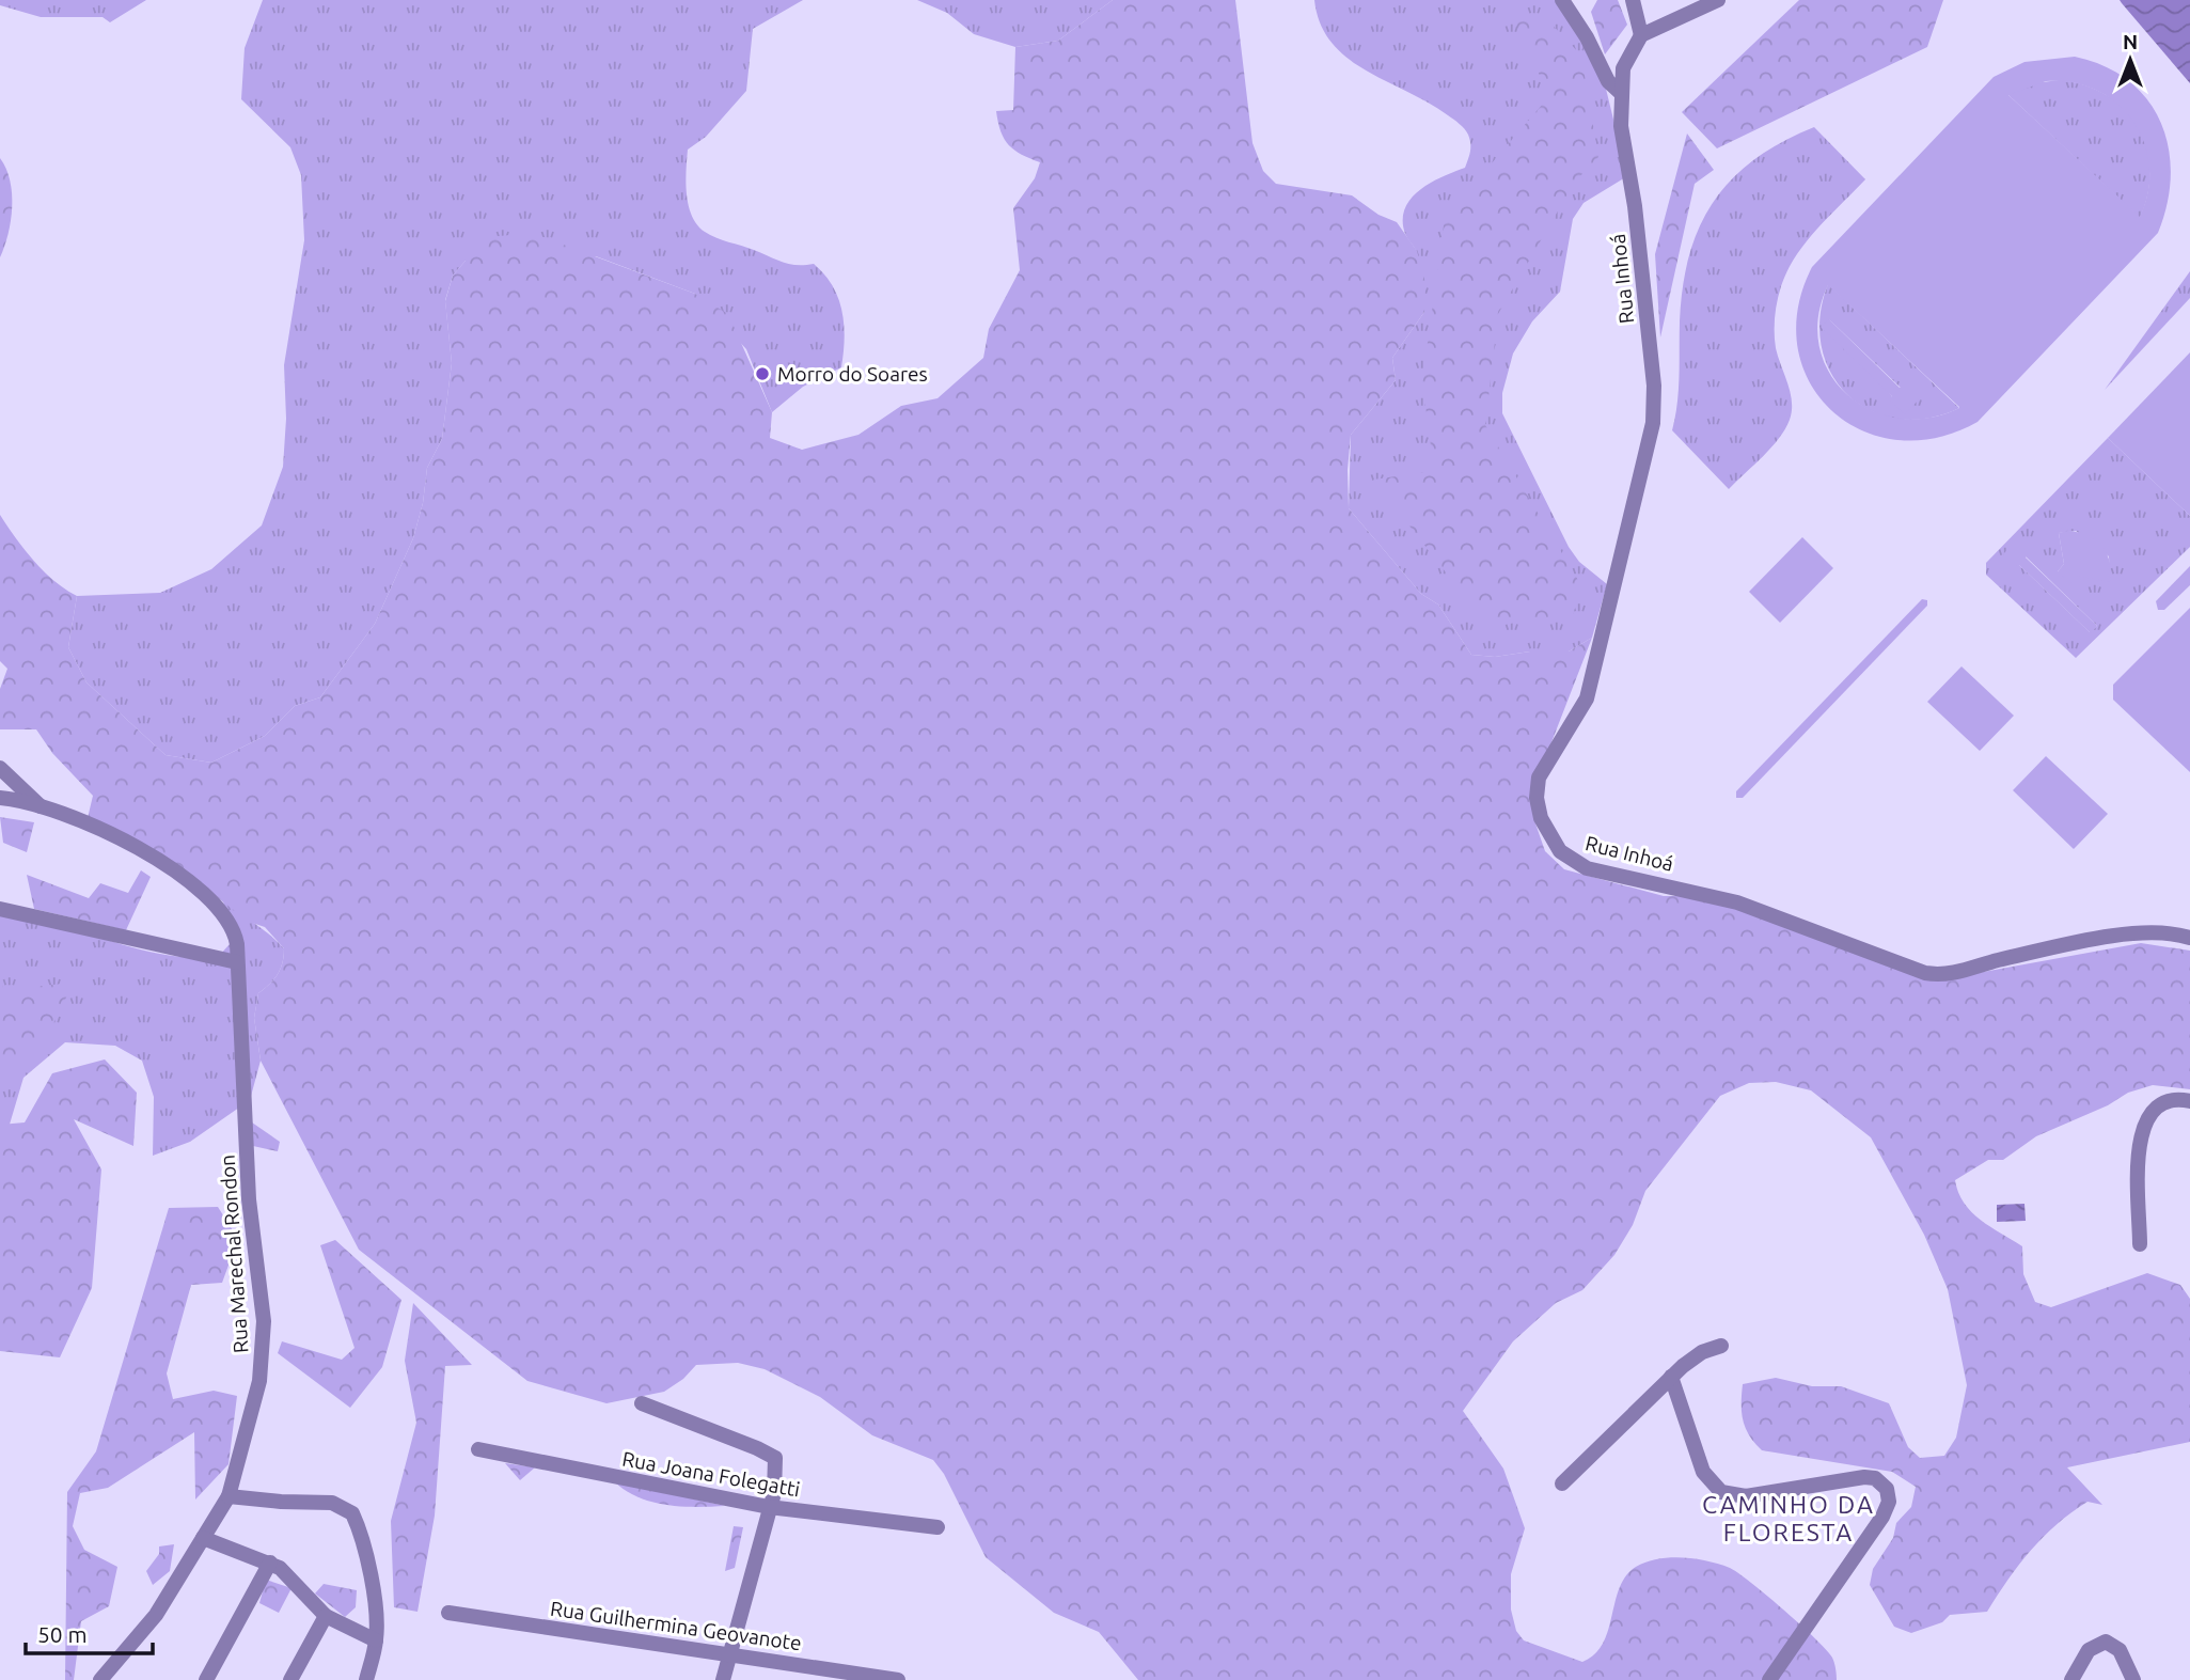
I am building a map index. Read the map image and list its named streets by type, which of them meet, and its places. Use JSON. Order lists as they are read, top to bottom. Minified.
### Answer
{"streets":{"street":["Rua Inhoá","Rua Marechal Rondon","Rua Joana Folegatti","Rua Guilhermina Geovanote"]},"districts":["CAMINHO DA FLORESTA"],"places":["Morro do Soares"],"scale_bar":"50 m","north":"top"}
